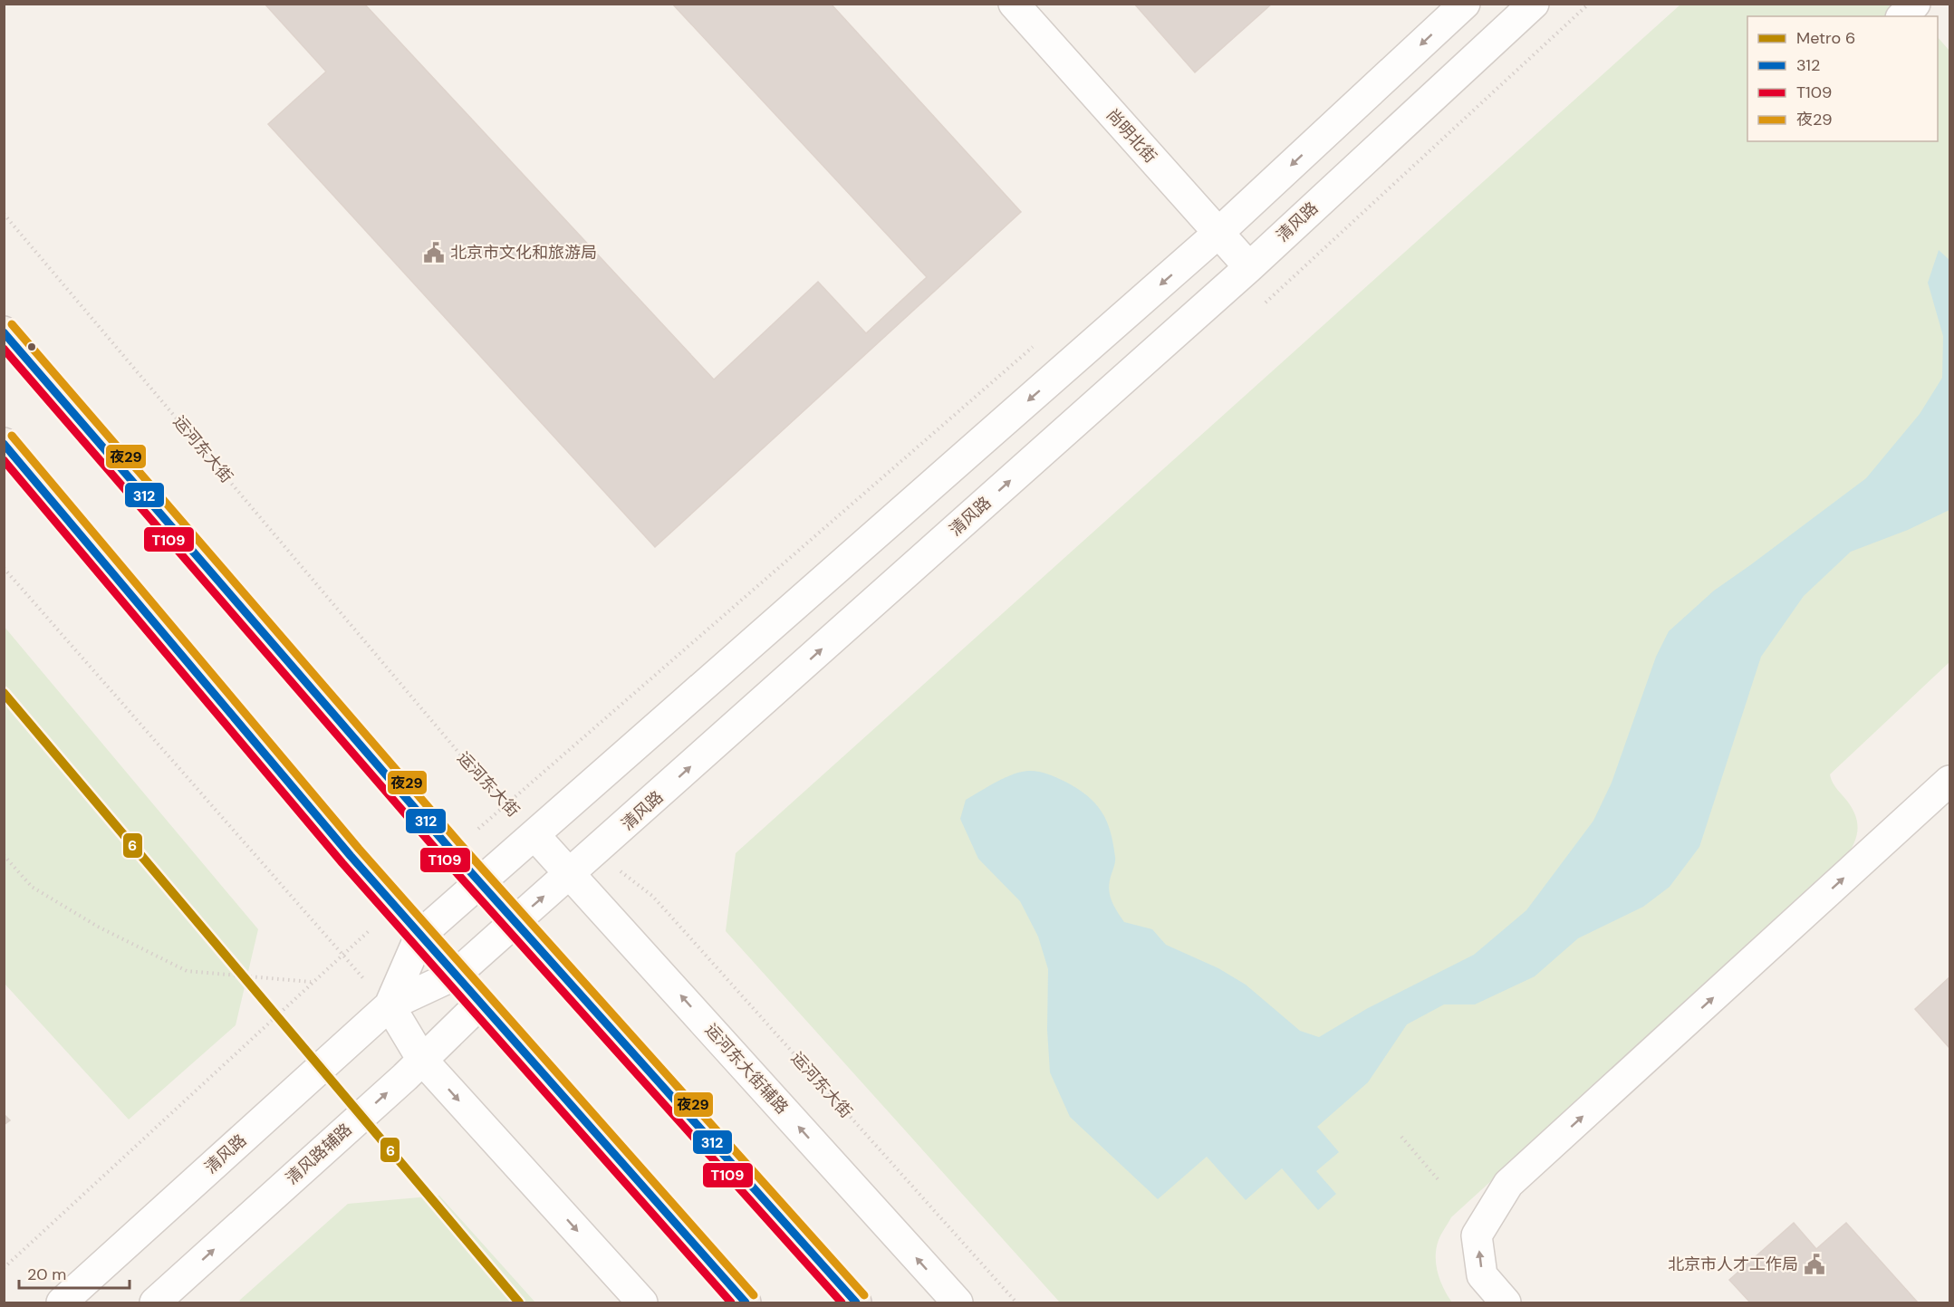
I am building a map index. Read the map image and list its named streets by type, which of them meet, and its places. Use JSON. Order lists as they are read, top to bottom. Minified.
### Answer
{"streets":{"street":["尚明北街","清风路","运河东大街辅路","清风路辅路"],"path":["运河东大街"]},"crossings":[["尚明北街","清风路"],["清风路","运河东大街"],["清风路","运河东大街辅路"],["运河东大街","运河东大街辅路"]],"one_way":["清风路辅路"],"places":{"public building":["北京市文化和旅游局","北京市人才工作局"]},"lines":["transit line 夜29","transit line 312","transit line T109","metro line 6"],"legend":["Metro 6","312","T109","夜29"],"scale_bar":"20 m"}
